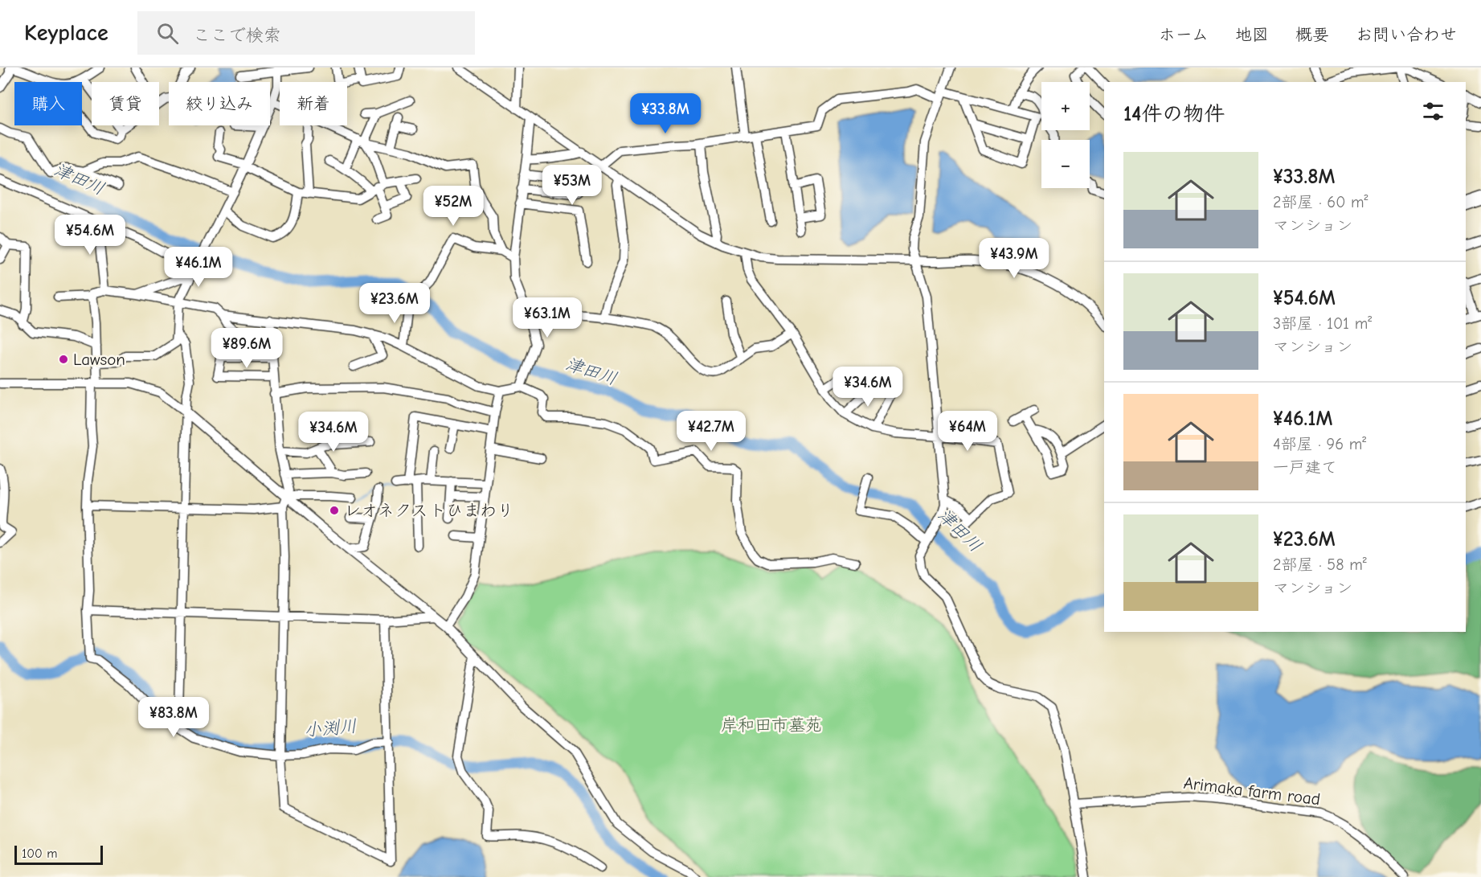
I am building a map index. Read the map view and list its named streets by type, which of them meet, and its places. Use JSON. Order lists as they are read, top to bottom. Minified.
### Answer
{"streets":{"street":["Arimaka farm road"]},"water":["津田川","小渕川"],"parks":["岸和田市墓苑"],"places":["Lawson","レオネクストひまわり"],"scale_bar":"100 m","page":{"header":"Keyplace","search":"ここで検索","nav":["ホーム","地図","概要","お問い合わせ"],"map_buttons":["+","−"],"chip":["購入","賃貸","絞り込み","新着"],"heading":"14件の物件","price":["¥33.8M","¥53M","¥52M","¥54.6M","¥43.9M","¥46.1M","¥23.6M","¥63.1M","¥89.6M","¥34.6M","¥42.7M","¥64M","¥34.6M","¥83.8M"],"list":[{"name":"¥33.8M","note":"2部屋 · 60 m² · マンション"},{"name":"¥54.6M","note":"3部屋 · 101 m² · マンション"},{"name":"¥46.1M","note":"4部屋 · 96 m² · 一戸建て"},{"name":"¥23.6M","note":"2部屋 · 58 m² · マンション"}],"scale":"100 m"}}
